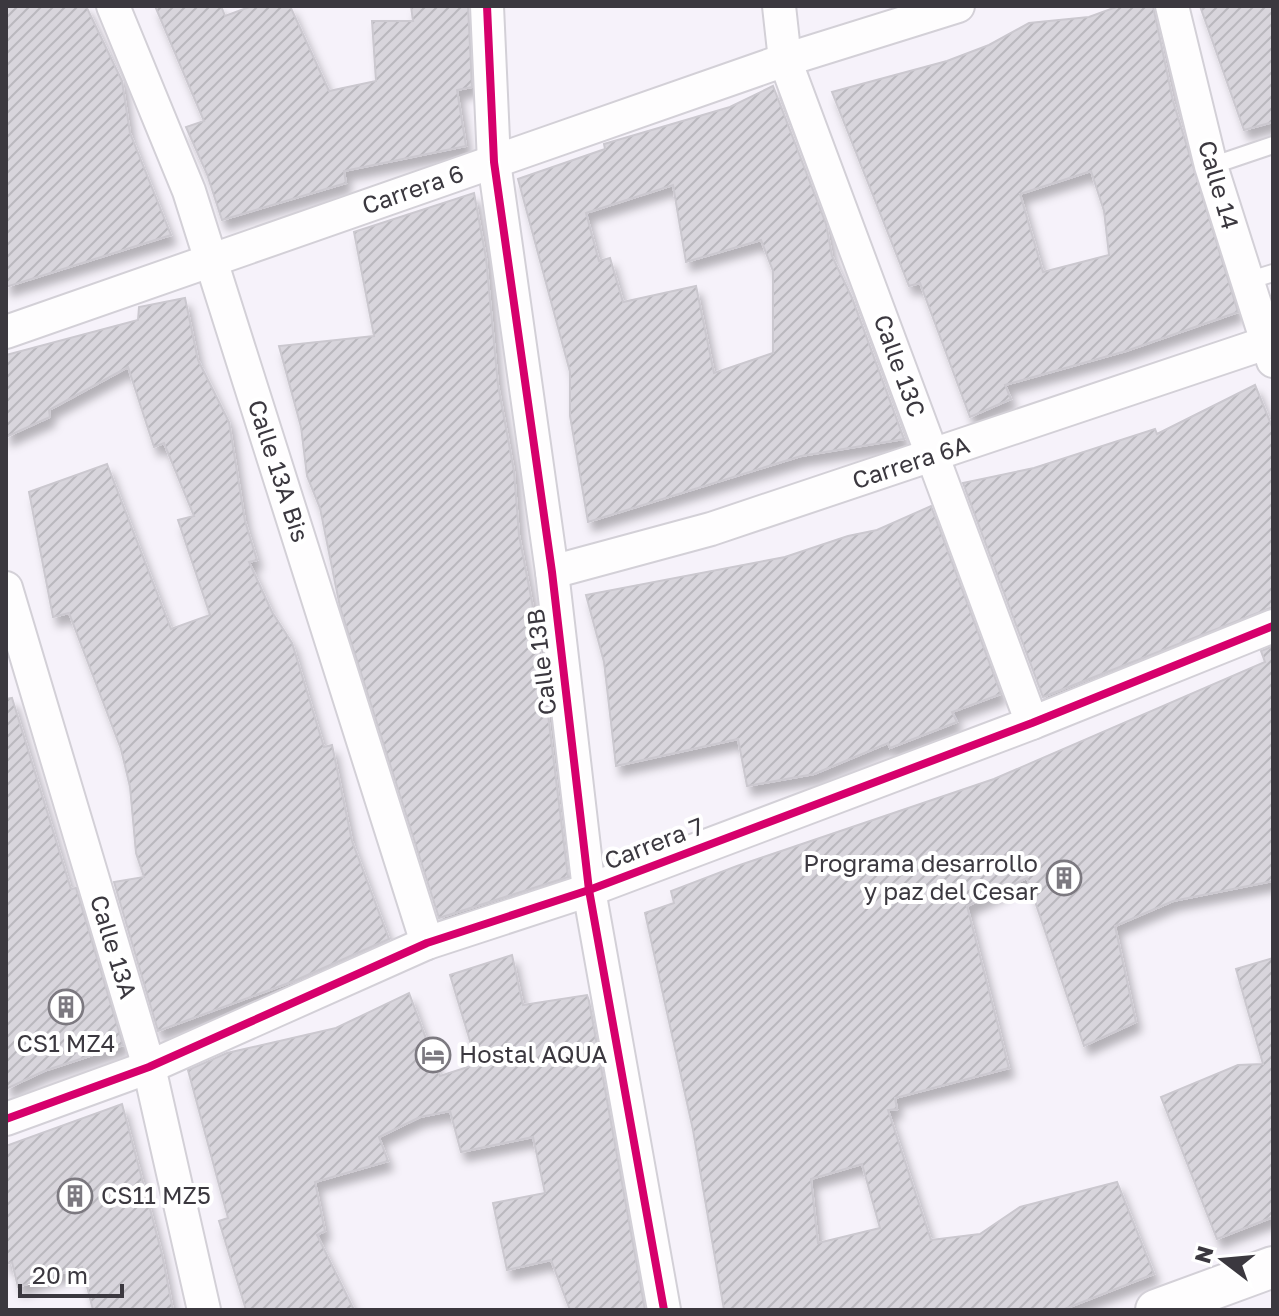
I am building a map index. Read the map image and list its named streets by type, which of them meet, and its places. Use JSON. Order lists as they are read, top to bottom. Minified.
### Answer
{"streets":{"street":["Calle 14","Carrera 6","Calle 13C","Carrera 6A","Calle 13A Bis","Calle 13B","Carrera 7","Calle 13A"]},"crossings":[["Calle 14","Carrera 6A"],["Carrera 6","Calle 13C"],["Carrera 6","Calle 13A Bis"],["Carrera 6","Calle 13B"],["Calle 13C","Carrera 6A"],["Calle 13C","Carrera 7"],["Carrera 6A","Calle 13B"],["Calle 13A Bis","Carrera 7"],["Calle 13B","Carrera 7"],["Carrera 7","Calle 13A"]],"places":{"building":["Programa desarrollo y paz del Cesar","CS1 MZ4","CS11 MZ5"],"hotel":["Hostal AQUA"]},"scale_bar":"20 m","north":"left"}
